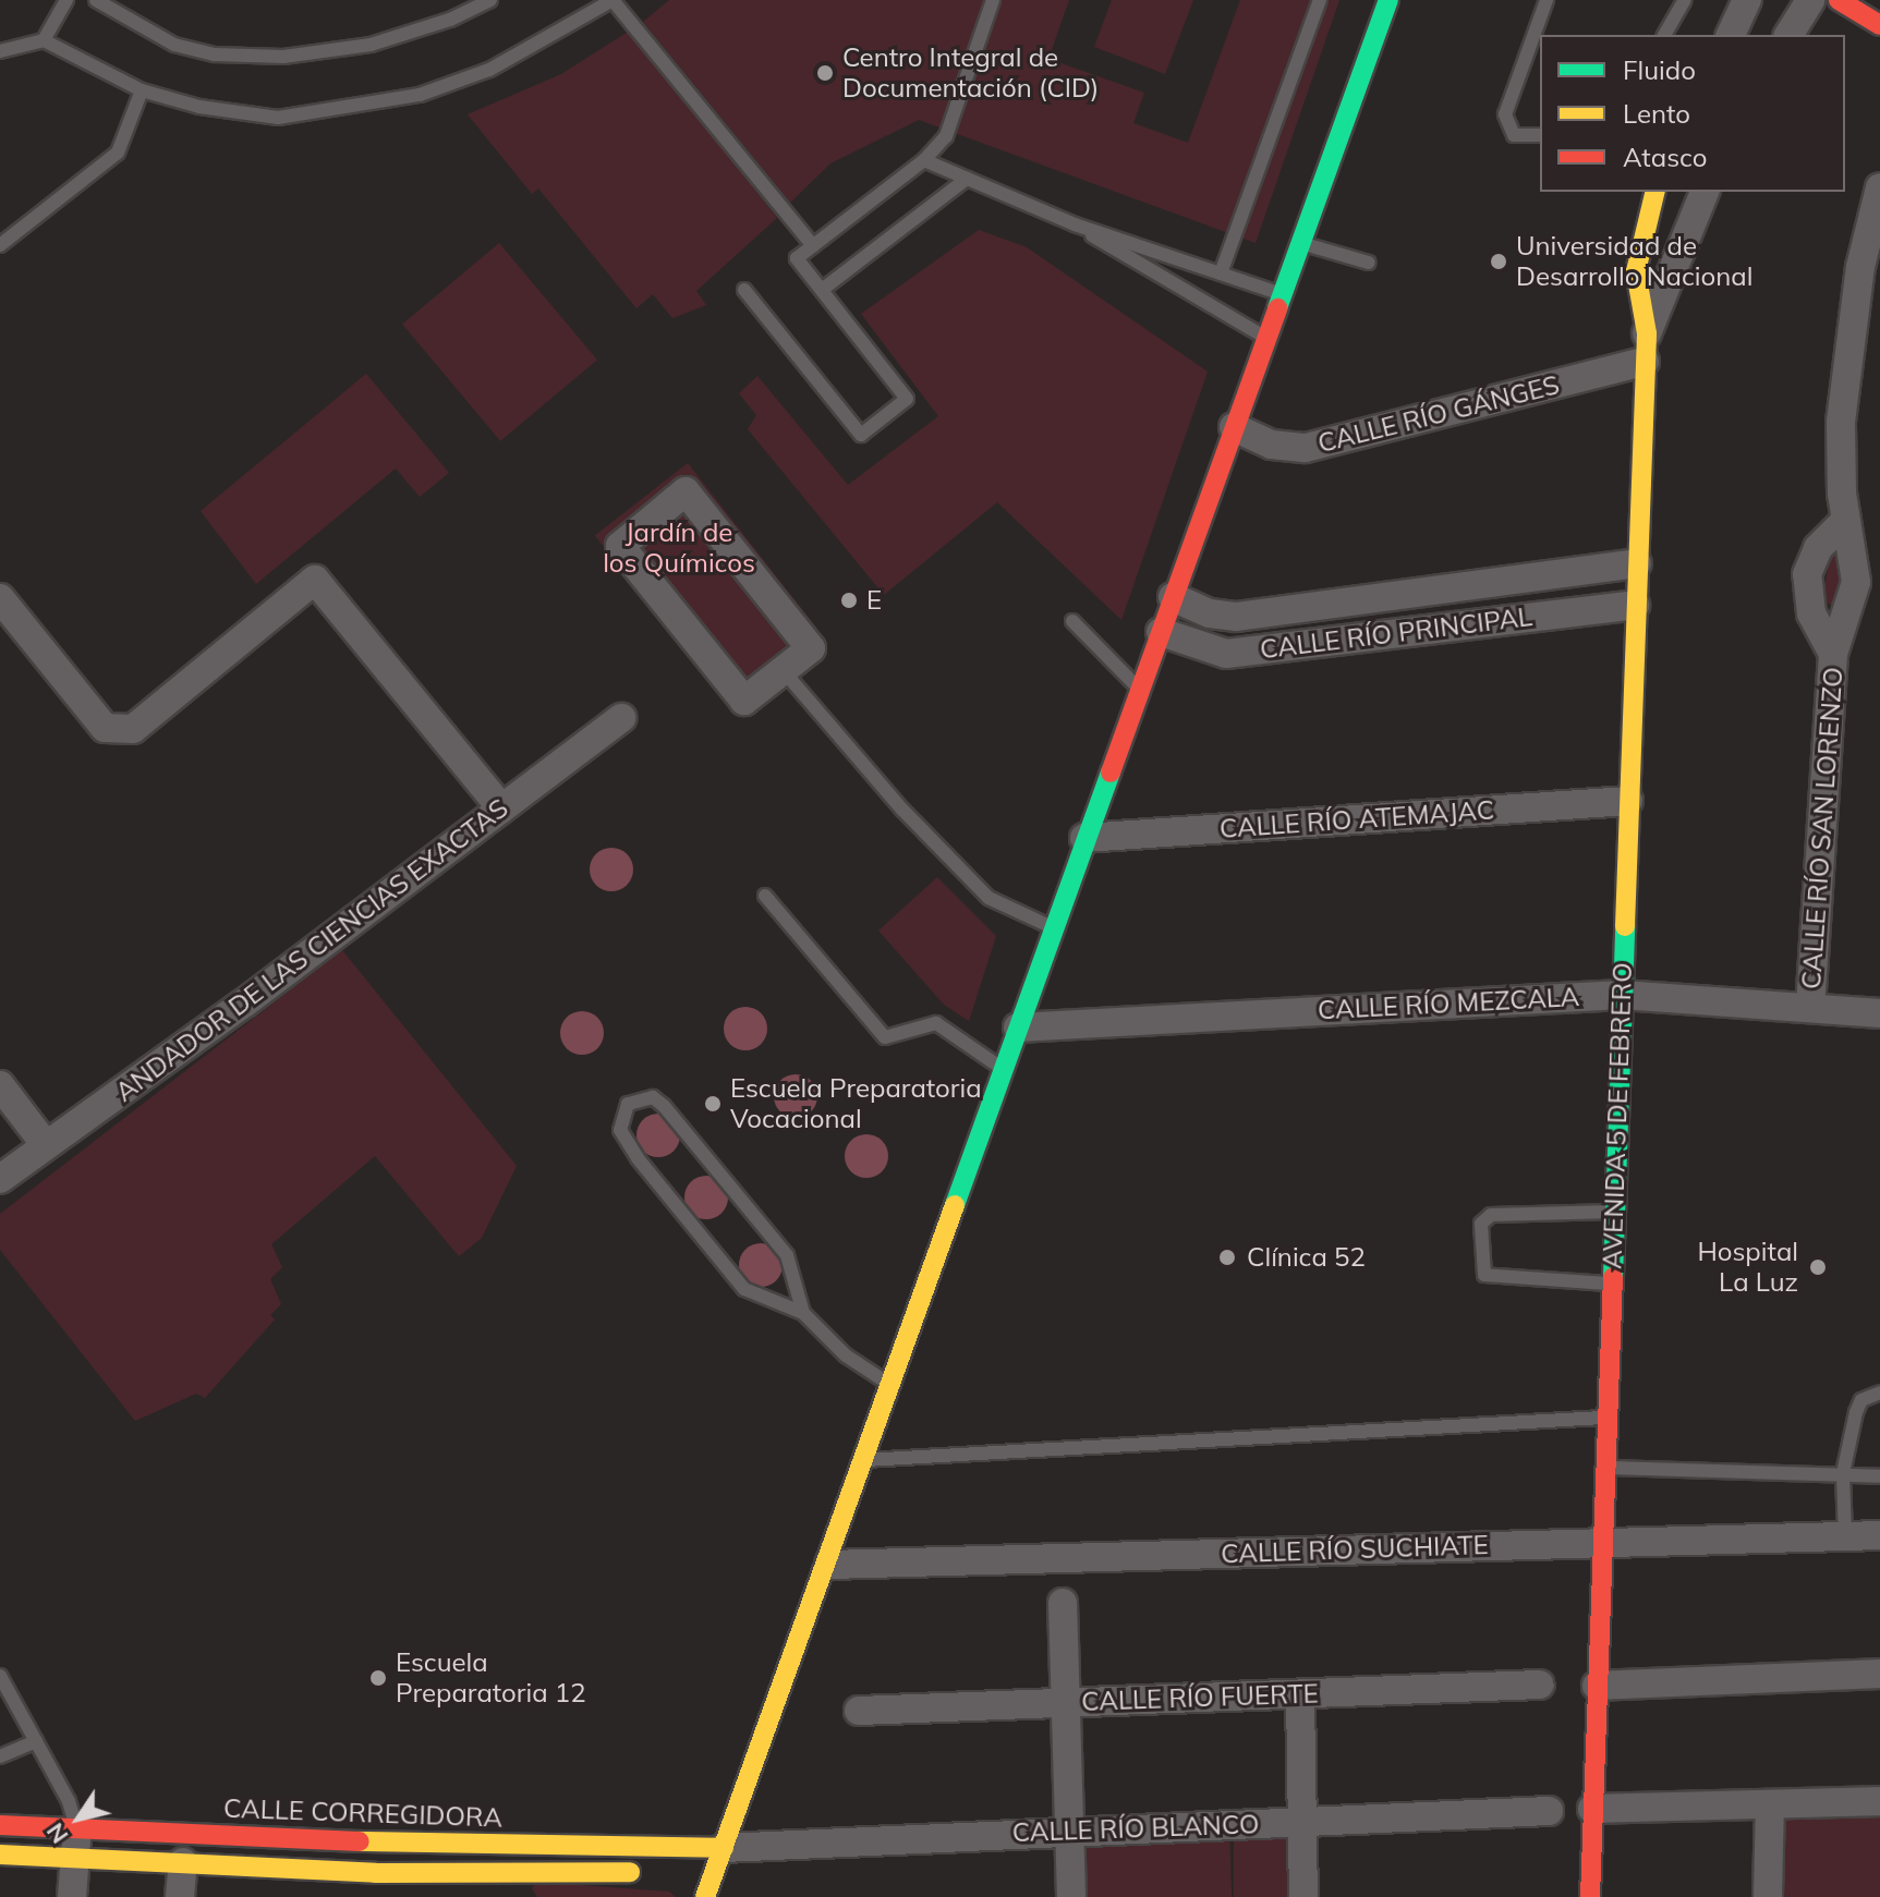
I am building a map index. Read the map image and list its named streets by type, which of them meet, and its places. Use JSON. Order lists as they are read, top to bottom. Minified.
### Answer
{"streets":{"street":["CALLE RÍO GÁNGES","CALLE RÍO PRINCIPAL","CALLE RÍO ATEMAJAC","CALLE RÍO SAN LORENZO","ANDADOR DE LAS CIENCIAS EXACTAS","CALLE RÍO MEZCALA","AVENIDA 5 DE FEBRERO","CALLE RÍO SUCHIATE","CALLE RÍO FUERTE","CALLE CORREGIDORA","CALLE RÍO BLANCO"]},"crossings":[["CALLE RÍO GÁNGES","AVENIDA 5 DE FEBRERO"],["CALLE RÍO PRINCIPAL","AVENIDA 5 DE FEBRERO"],["CALLE RÍO ATEMAJAC","AVENIDA 5 DE FEBRERO"],["CALLE RÍO SAN LORENZO","CALLE RÍO MEZCALA"],["CALLE RÍO MEZCALA","AVENIDA 5 DE FEBRERO"],["AVENIDA 5 DE FEBRERO","CALLE RÍO SUCHIATE"],["CALLE CORREGIDORA","CALLE RÍO BLANCO"]],"parks":["Jardín de los Químicos"],"places":["Centro Integral de Documentación (CID)","Universidad de Desarrollo Nacional","E","Escuela Preparatoria Vocacional","Clínica 52","Hospital La Luz","Escuela Preparatoria 12"],"legend":["Fluido","Lento","Atasco"],"north":"bottom left"}
